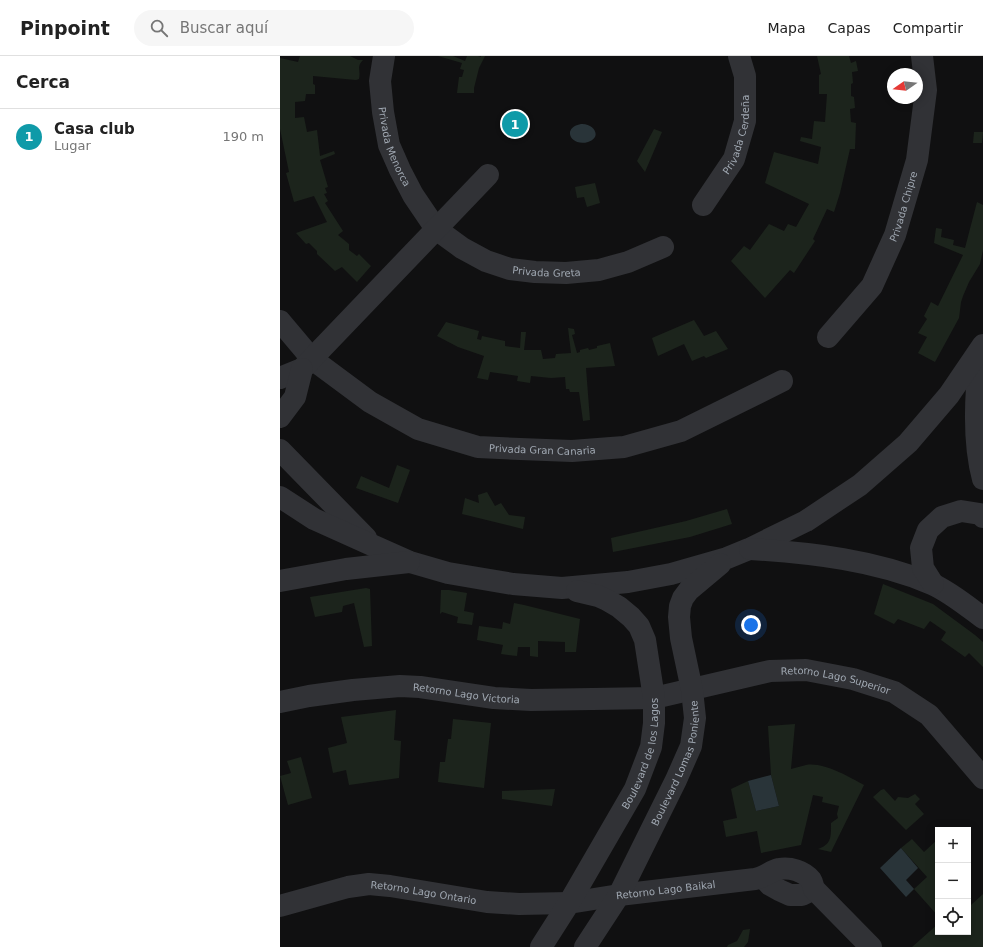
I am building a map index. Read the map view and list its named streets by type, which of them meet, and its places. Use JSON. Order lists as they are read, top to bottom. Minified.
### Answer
{"streets":{"street":["Privada Cerdeña","Privada Menorca","Privada Chipre","Privada Greta","Privada Gran Canaria","Retorno Lago Superior","Retorno Lago Victoria","Boulevard de los Lagos","Boulevard Lomas Poniente","Retorno Lago Baikal","Retorno Lago Ontario"]},"crossings":[["Privada Menorca","Privada Greta"],["Retorno Lago Superior","Retorno Lago Victoria"],["Retorno Lago Superior","Boulevard de los Lagos"],["Retorno Lago Superior","Boulevard Lomas Poniente"],["Retorno Lago Victoria","Boulevard de los Lagos"],["Boulevard de los Lagos","Retorno Lago Baikal"],["Boulevard de los Lagos","Retorno Lago Ontario"],["Boulevard Lomas Poniente","Retorno Lago Baikal"],["Retorno Lago Baikal","Retorno Lago Ontario"]],"north":"left","page":{"header":"Pinpoint","search":"Buscar aquí","nav":["Mapa","Capas","Compartir"],"heading":"Cerca","list":[{"mark":"1","name":"Casa club","note":"Lugar","value":"190 m"}],"pins":"1","map_buttons":["+","−"]}}
